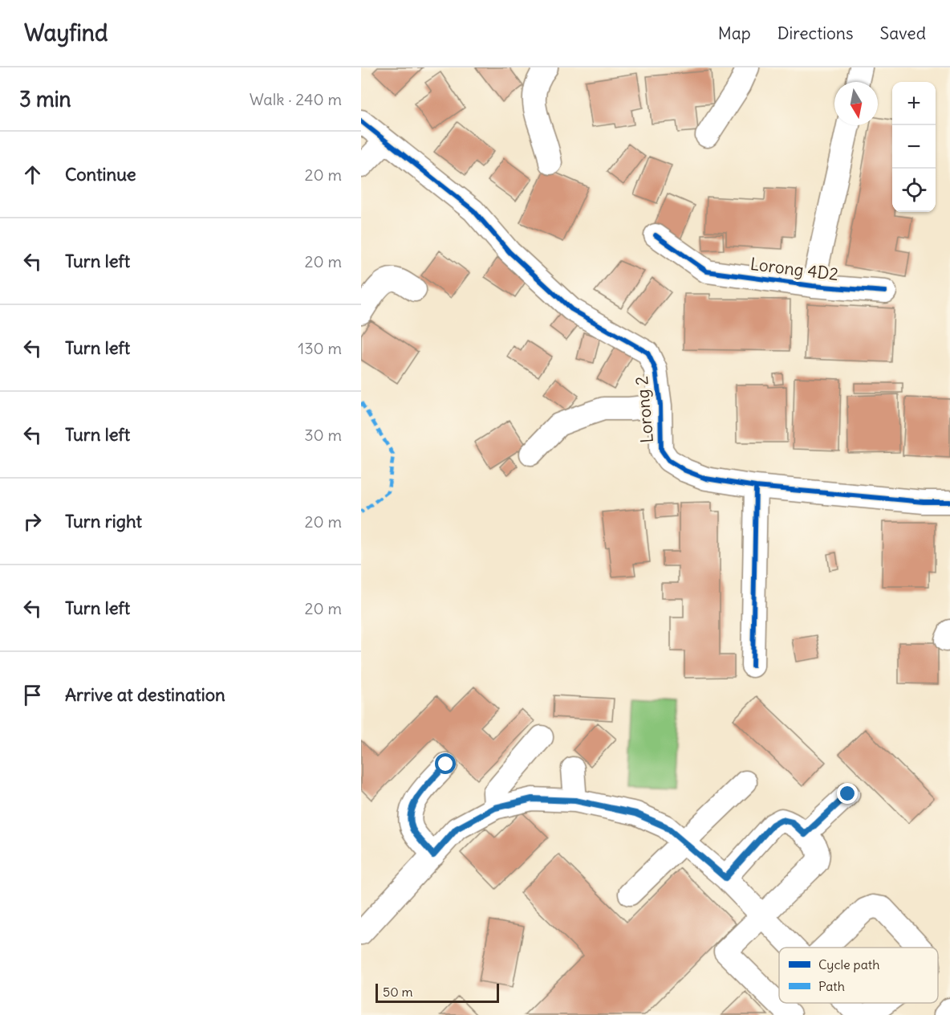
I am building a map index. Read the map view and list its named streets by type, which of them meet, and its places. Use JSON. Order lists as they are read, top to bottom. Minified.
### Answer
{"streets":{"street":["Lorong 4D2","Lorong 2"]},"legend":["Cycle path","Path"],"scale_bar":"50 m","north":"bottom","page":{"header":"Wayfind","nav":["Map","Directions","Saved"],"heading":["3 min","Walk · 240 m"],"map_buttons":["+","−"],"list":[["Continue","20 m"],["Turn left","20 m"],["Turn left","130 m"],["Turn left","30 m"],["Turn right","20 m"],["Turn left","20 m"],"Arrive at destination"],"scale":"50 m"}}
